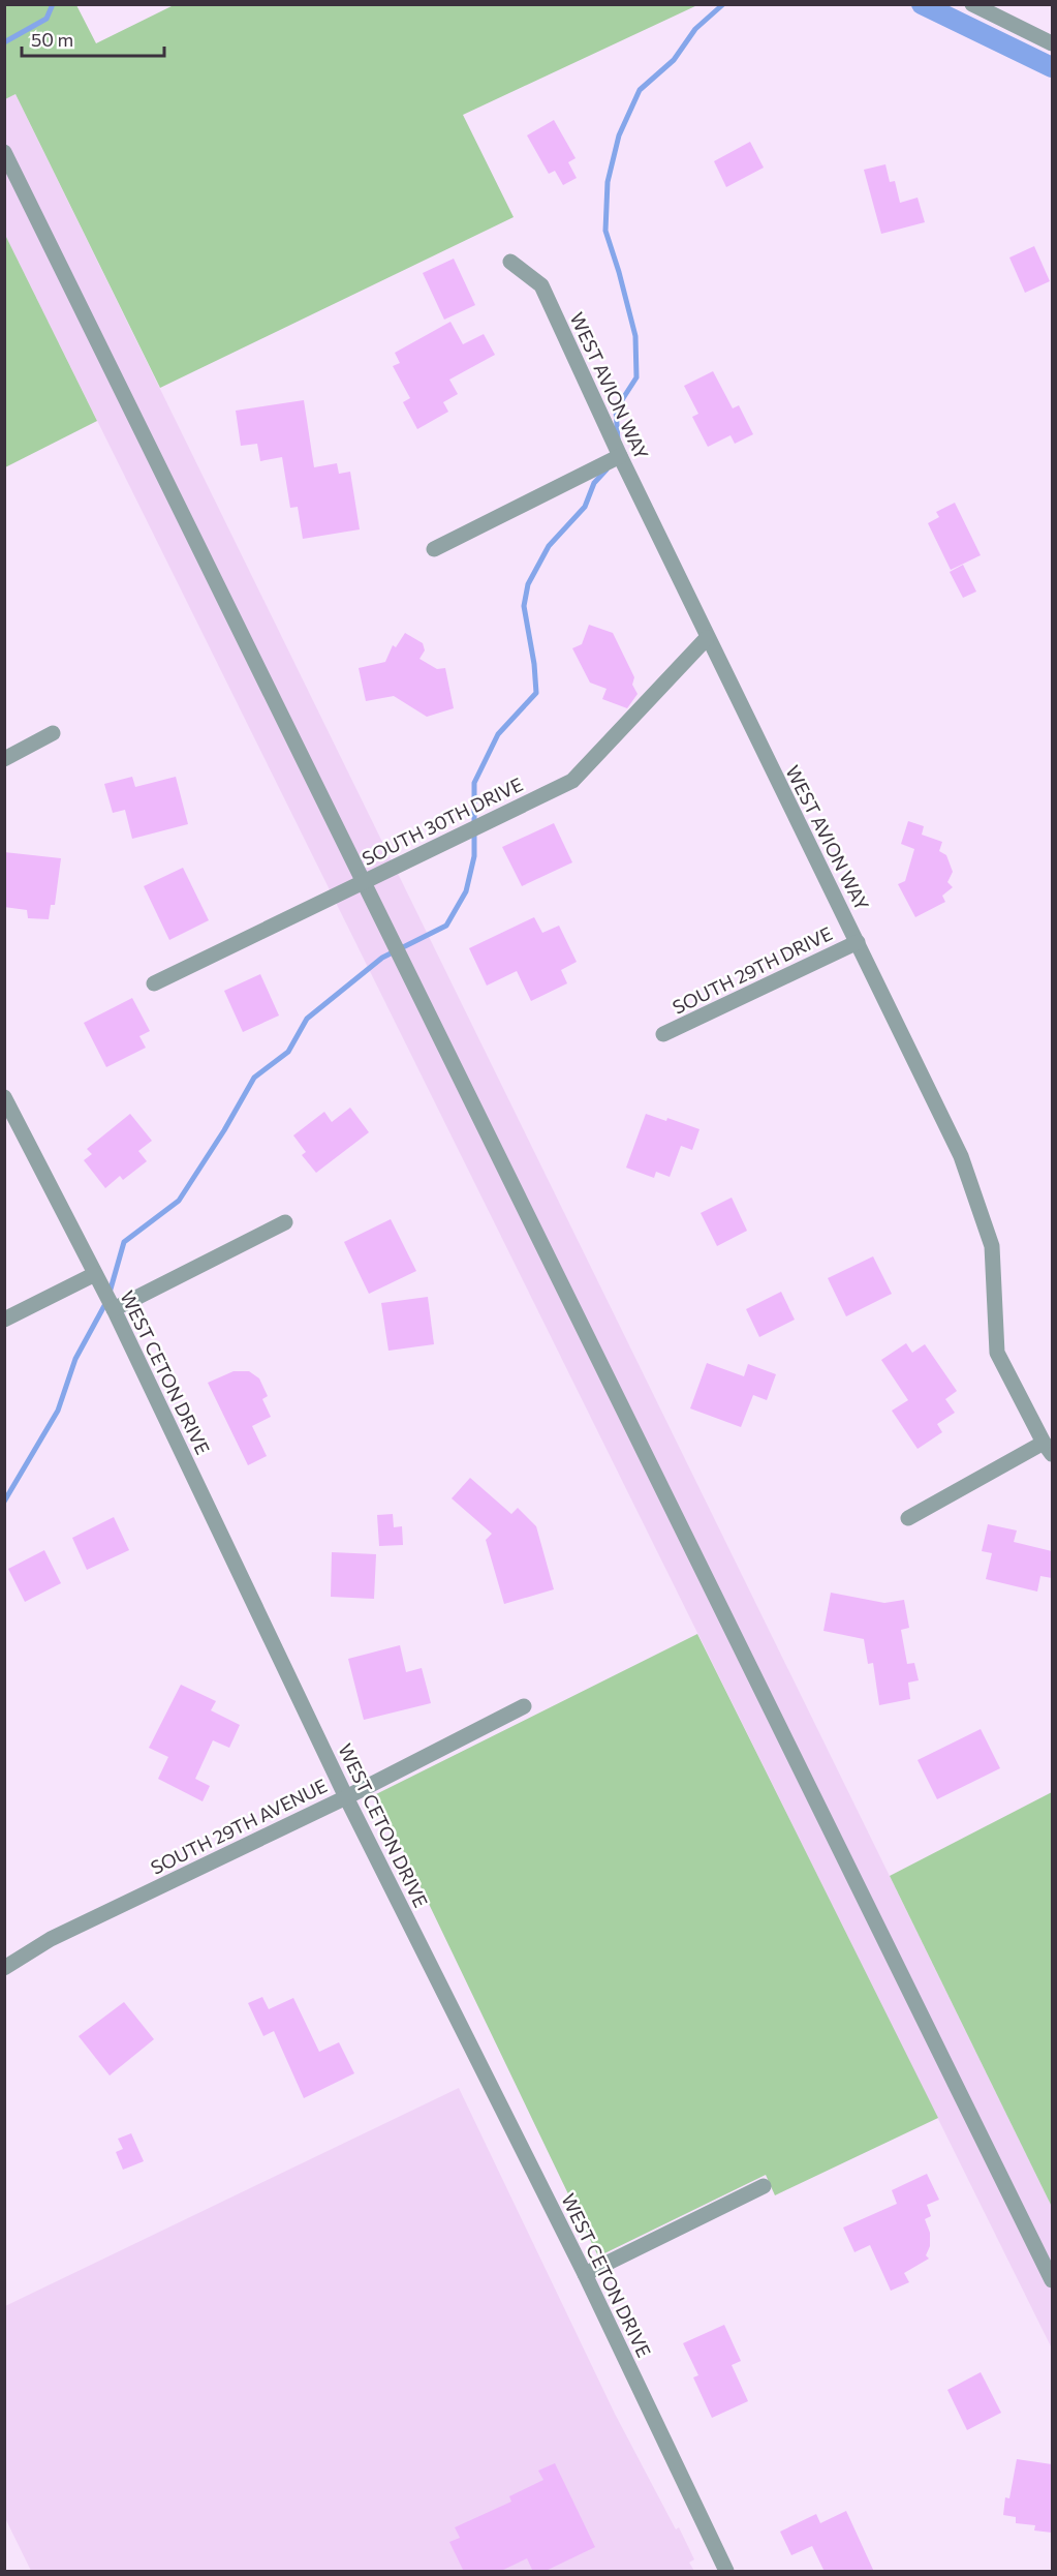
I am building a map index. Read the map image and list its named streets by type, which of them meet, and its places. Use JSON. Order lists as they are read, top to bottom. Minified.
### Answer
{"streets":{"street":["WEST AVION WAY","SOUTH 30TH DRIVE","SOUTH 29TH DRIVE","WEST CETON DRIVE","SOUTH 29TH AVENUE"]},"crossings":[["WEST AVION WAY","SOUTH 30TH DRIVE"],["WEST AVION WAY","SOUTH 29TH DRIVE"],["WEST CETON DRIVE","SOUTH 29TH AVENUE"]],"scale_bar":"50 m"}
